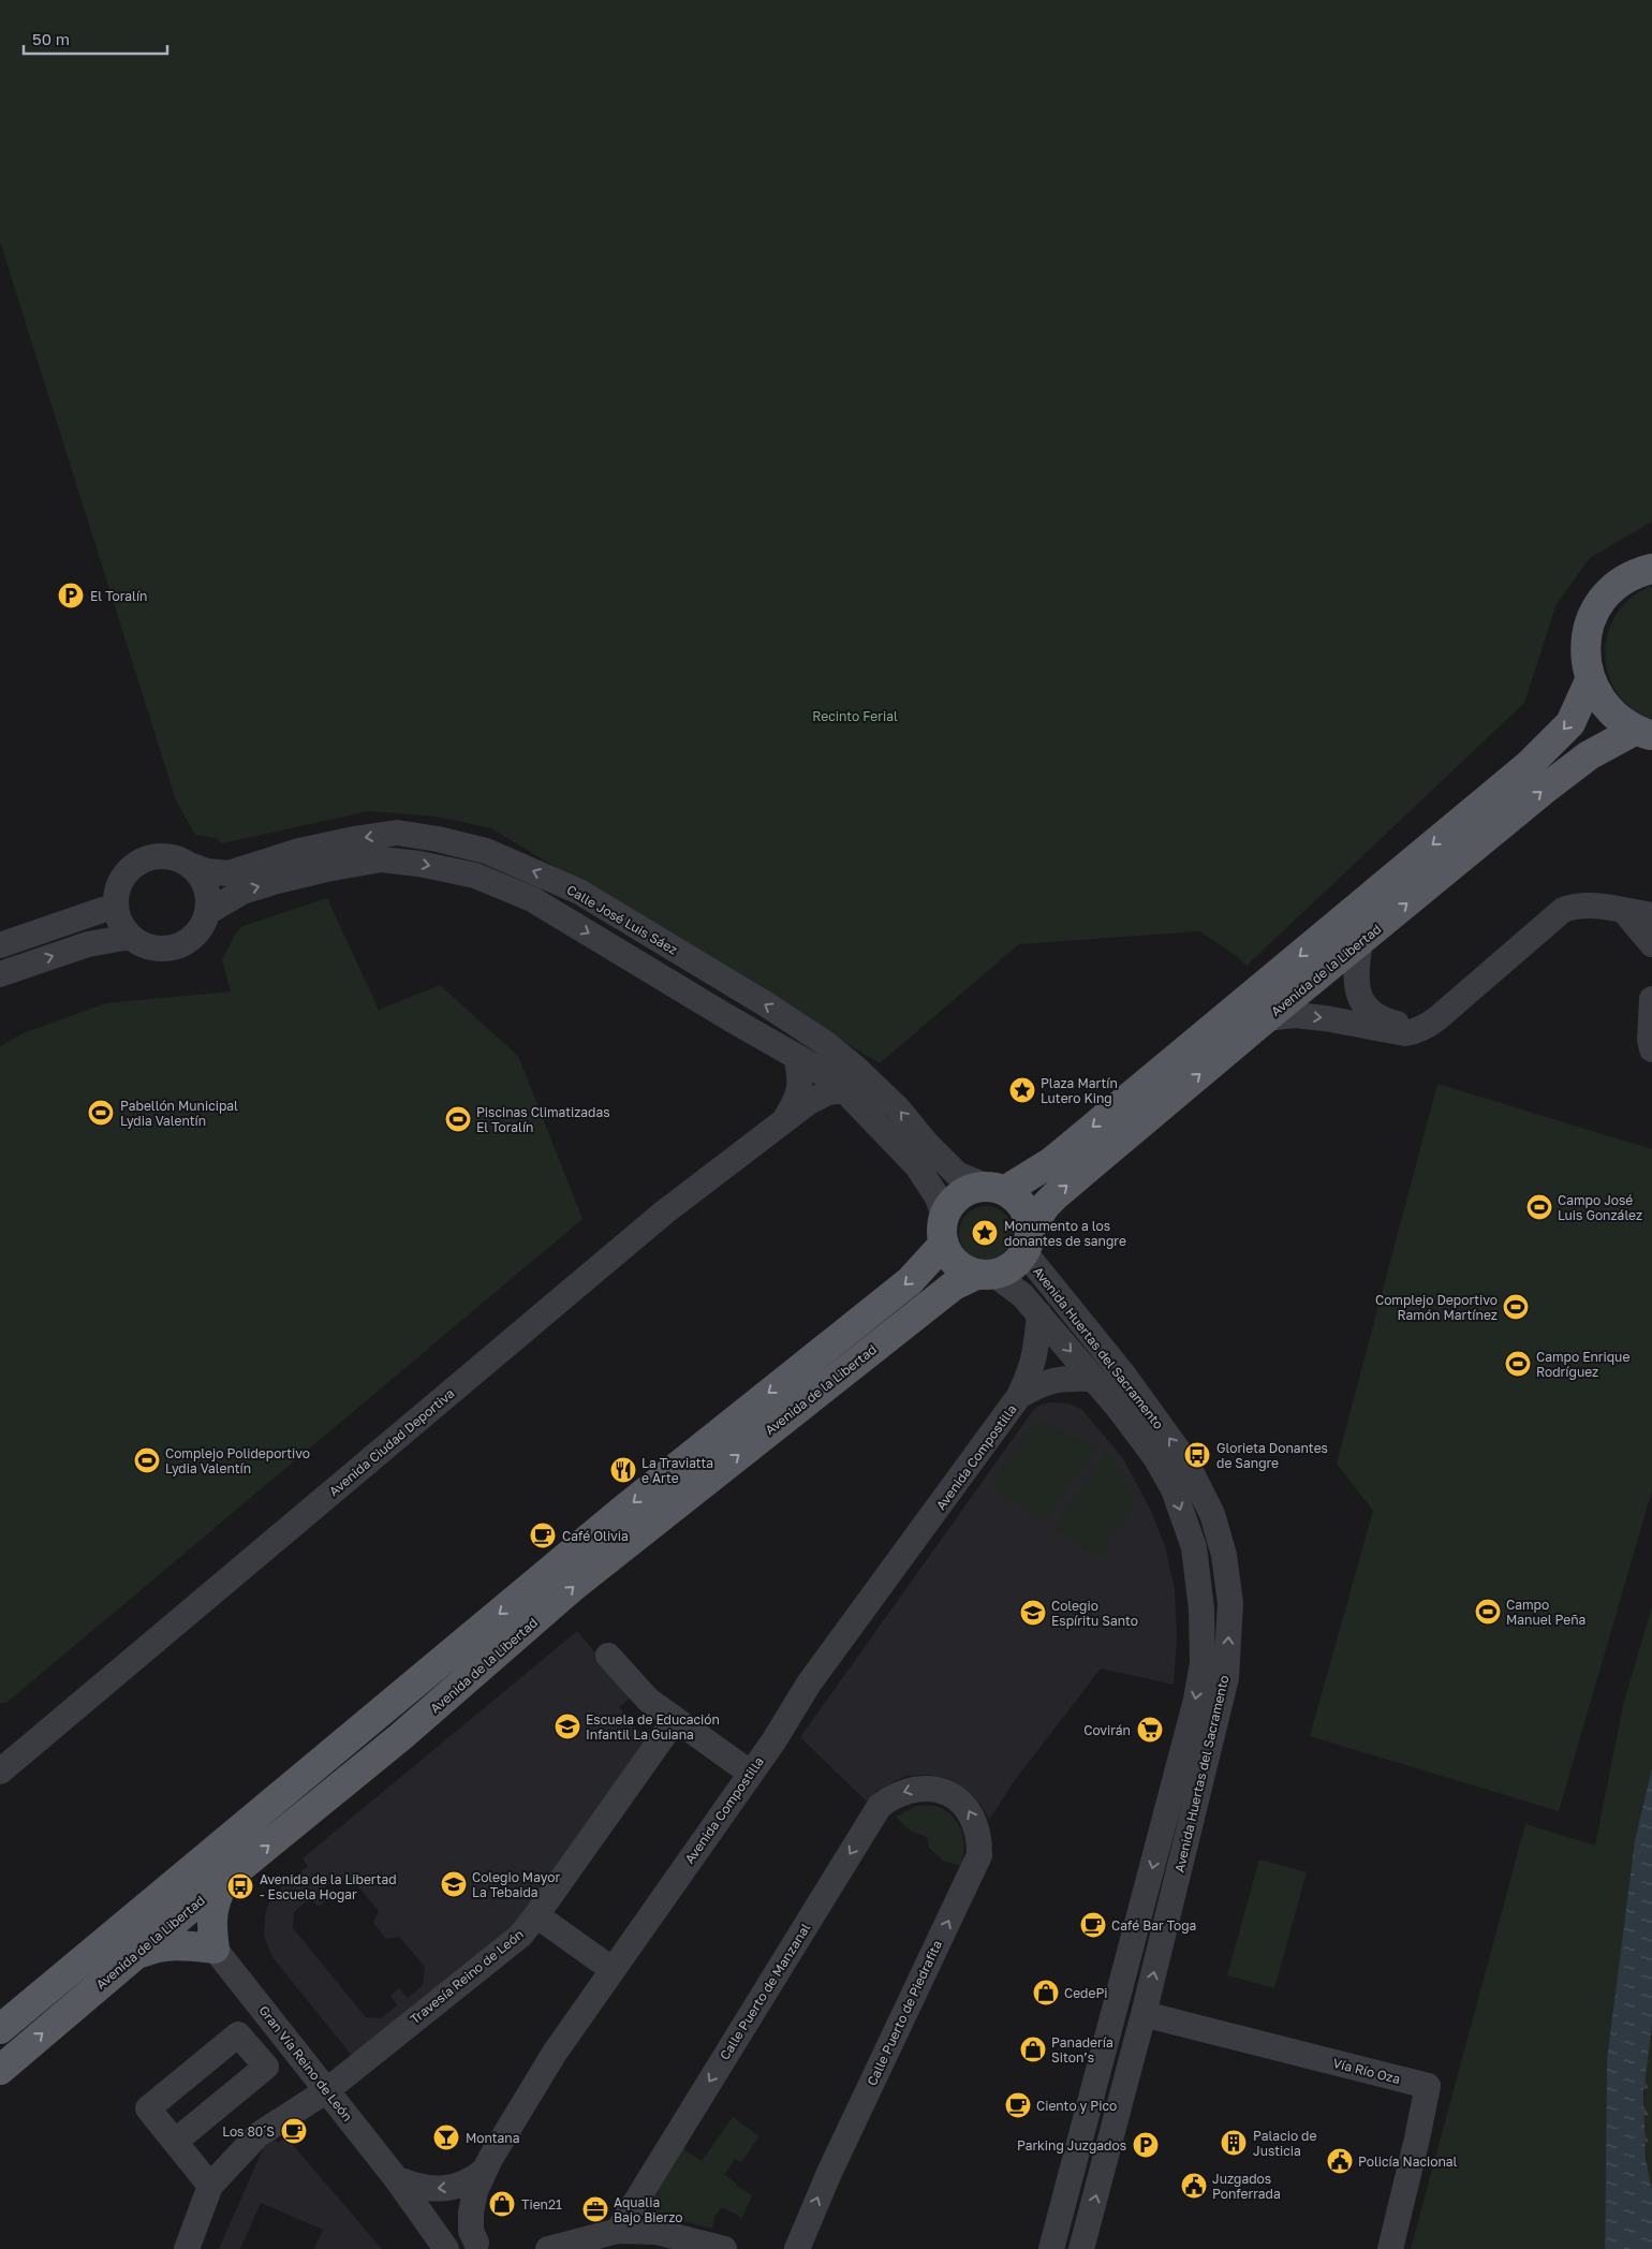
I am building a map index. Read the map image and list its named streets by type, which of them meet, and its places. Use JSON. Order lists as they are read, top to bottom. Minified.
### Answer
{"streets":{"main road":["Avenida de la Libertad"],"street":["Calle José Luis Sáez","Avenida Huertas del Sacramento","Avenida Ciudad Deportiva","Avenida Compostilla","Travesía Reino de León","Calle Puerto de Manzanal","Calle Puerto de Piedrafita","Gran Vía Reino de León","Vía Río Oza"]},"crossings":[["Calle José Luis Sáez","Avenida de la Libertad"],["Calle José Luis Sáez","Avenida Huertas del Sacramento"],["Calle José Luis Sáez","Avenida Ciudad Deportiva"],["Avenida de la Libertad","Avenida Huertas del Sacramento"],["Avenida Huertas del Sacramento","Avenida Compostilla"],["Avenida Huertas del Sacramento","Vía Río Oza"],["Avenida Compostilla","Gran Vía Reino de León"],["Travesía Reino de León","Gran Vía Reino de León"],["Calle Puerto de Manzanal","Calle Puerto de Piedrafita"]],"one_way":["Calle Puerto de Manzanal","Calle Puerto de Piedrafita"],"parks":["Recinto Ferial"],"places":{"parking":["El Toralín","Parking Juzgados"],"place":["Plaza Martín Lutero King","Monumento a los donantes de sangre"],"sports":["Pabellón Municipal Lydia Valentín","Piscinas Climatizadas El Toralín","Campo José Luis González","Complejo Deportivo Ramón Martínez","Campo Enrique Rodríguez","Complejo Polideportivo Lydia Valentín","Campo Manuel Peña"],"bus stop":["Glorieta Donantes de Sangre","Avenida de la Libertad - Escuela Hogar"],"restaurant":["La Traviatta e Arte"],"cafe":["Café Olivia","Café Bar Toga","Ciento y Pico","Los 80´S"],"school or university":["Colegio Espíritu Santo","Escuela de Educación Infantil La Guiana","Colegio Mayor La Tebaida"],"supermarket":["Covirán"],"shop":["CedePi","Panadería Siton’s","Tien21"],"bar":["Montana"],"building":["Palacio de Justicia"],"public building":["Policía Nacional","Juzgados Ponferrada"],"office":["Aqualia Bajo Bierzo"]},"scale_bar":"50 m"}
